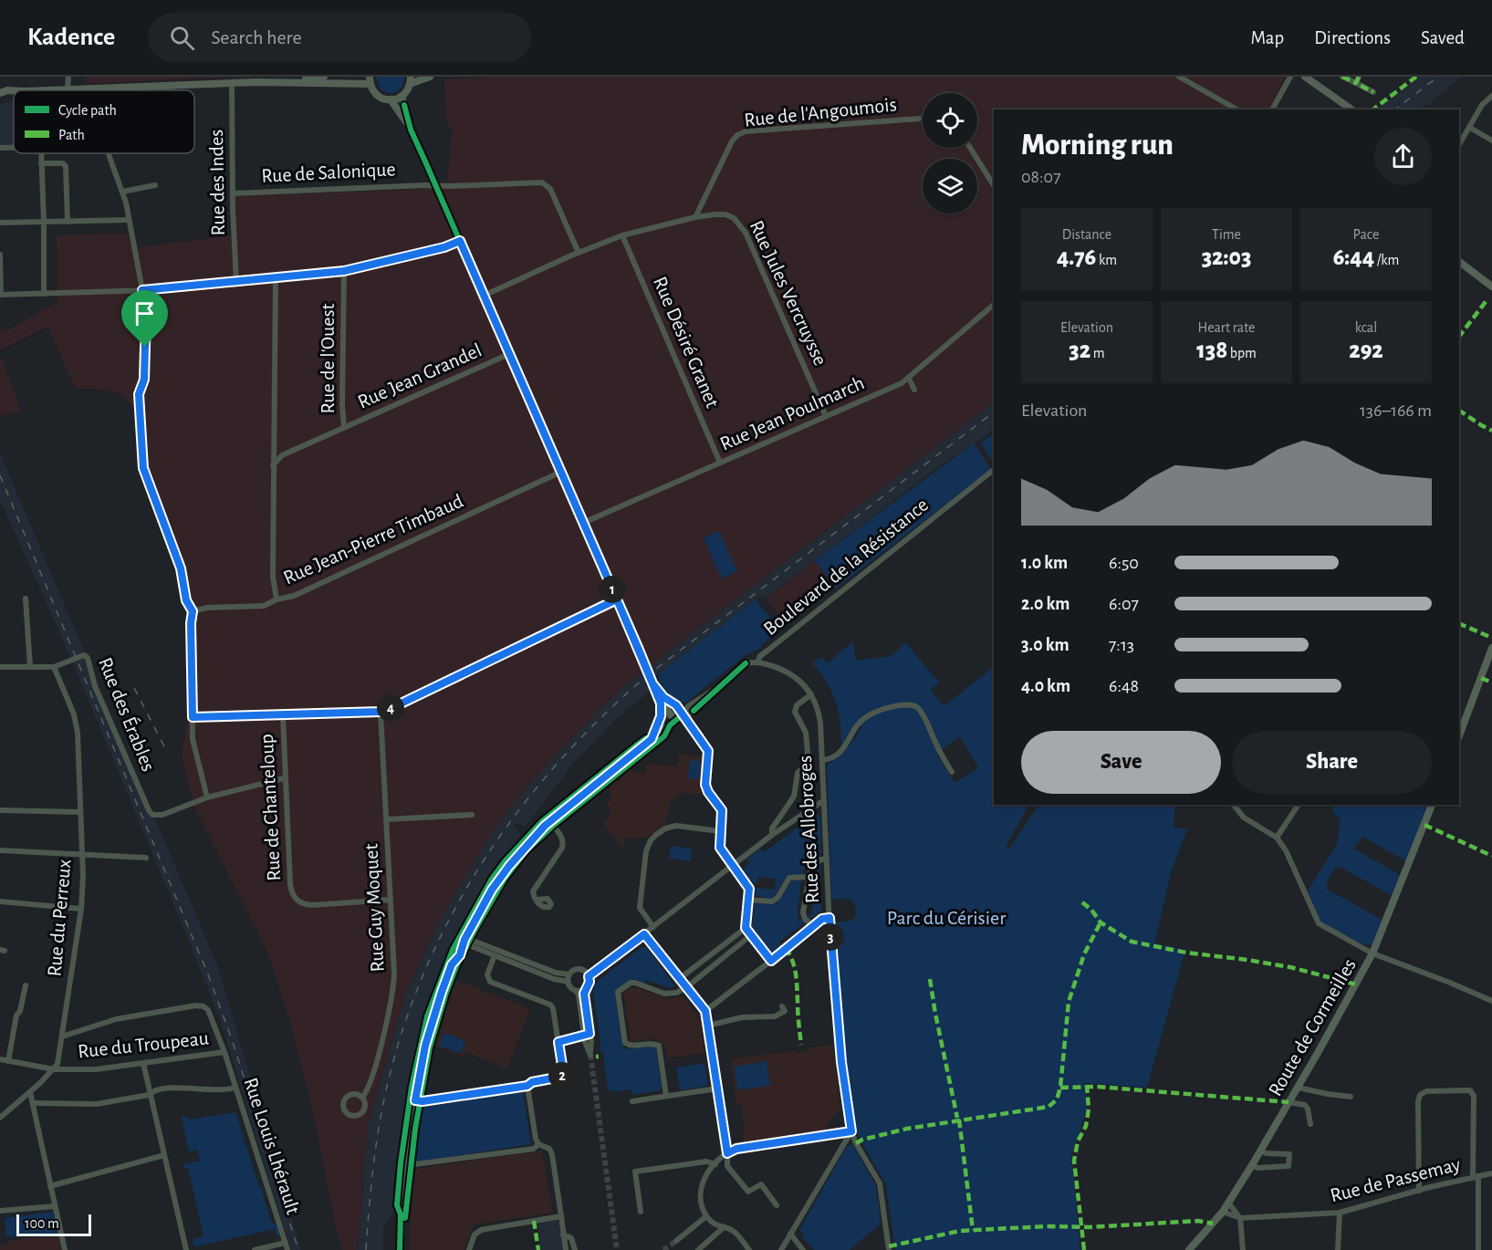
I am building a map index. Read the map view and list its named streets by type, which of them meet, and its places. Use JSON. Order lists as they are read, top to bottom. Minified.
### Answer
{"streets":{"main road":["Boulevard de la Résistance","Route de Cormeilles"],"street":["Rue de l'Angoumois","Rue de Salonique","Rue des Indes","Rue Jules Vercruysse","Rue Désiré Granet","Rue de l'Ouest","Rue Jean Grandel","Rue Jean Poulmarch","Rue Jean-Pierre Timbaud","Rue des Érables","Rue de Chanteloup","Rue des Allobroges","Rue Guy Moquet","Rue du Perreux","Rue du Troupeau","Rue Louis Lhérault","Rue de Passemay"]},"crossings":[["Rue de l'Angoumois","Rue Jules Vercruysse"],["Rue de Salonique","Rue des Indes"],["Rue de Salonique","Rue Jules Vercruysse"],["Rue Jules Vercruysse","Rue Désiré Granet"],["Rue Jules Vercruysse","Rue Jean Poulmarch"],["Rue Désiré Granet","Rue Jean Poulmarch"],["Rue de l'Ouest","Rue Jean Grandel"],["Boulevard de la Résistance","Rue des Allobroges"],["Rue des Érables","Rue du Perreux"],["Rue de Chanteloup","Rue Guy Moquet"],["Rue du Perreux","Rue du Troupeau"],["Rue du Perreux","Rue Louis Lhérault"],["Rue du Troupeau","Rue Louis Lhérault"]],"parks":["Parc du Cérisier"],"legend":["Cycle path","Path"],"scale_bar":"100 m","page":{"header":"Kadence","search":"Search here","nav":["Map","Directions","Saved"],"heading":["Morning run","08:07"],"stats":[["Distance","4.76 km"],["Time","32:03"],["Pace","6:44 /km"],["Elevation","32 m"],["Heart rate","138 bpm"],["kcal","292"]],"chart":["Elevation","136–166 m"],"list":[{"name":"1.0 km","note":"6:50"},{"name":"2.0 km","note":"6:07"},{"name":"3.0 km","note":"7:13"},{"name":"4.0 km","note":"6:48"}],"pins":["1","4","3","2"],"buttons":["Save","Share"],"scale":"100 m"}}
